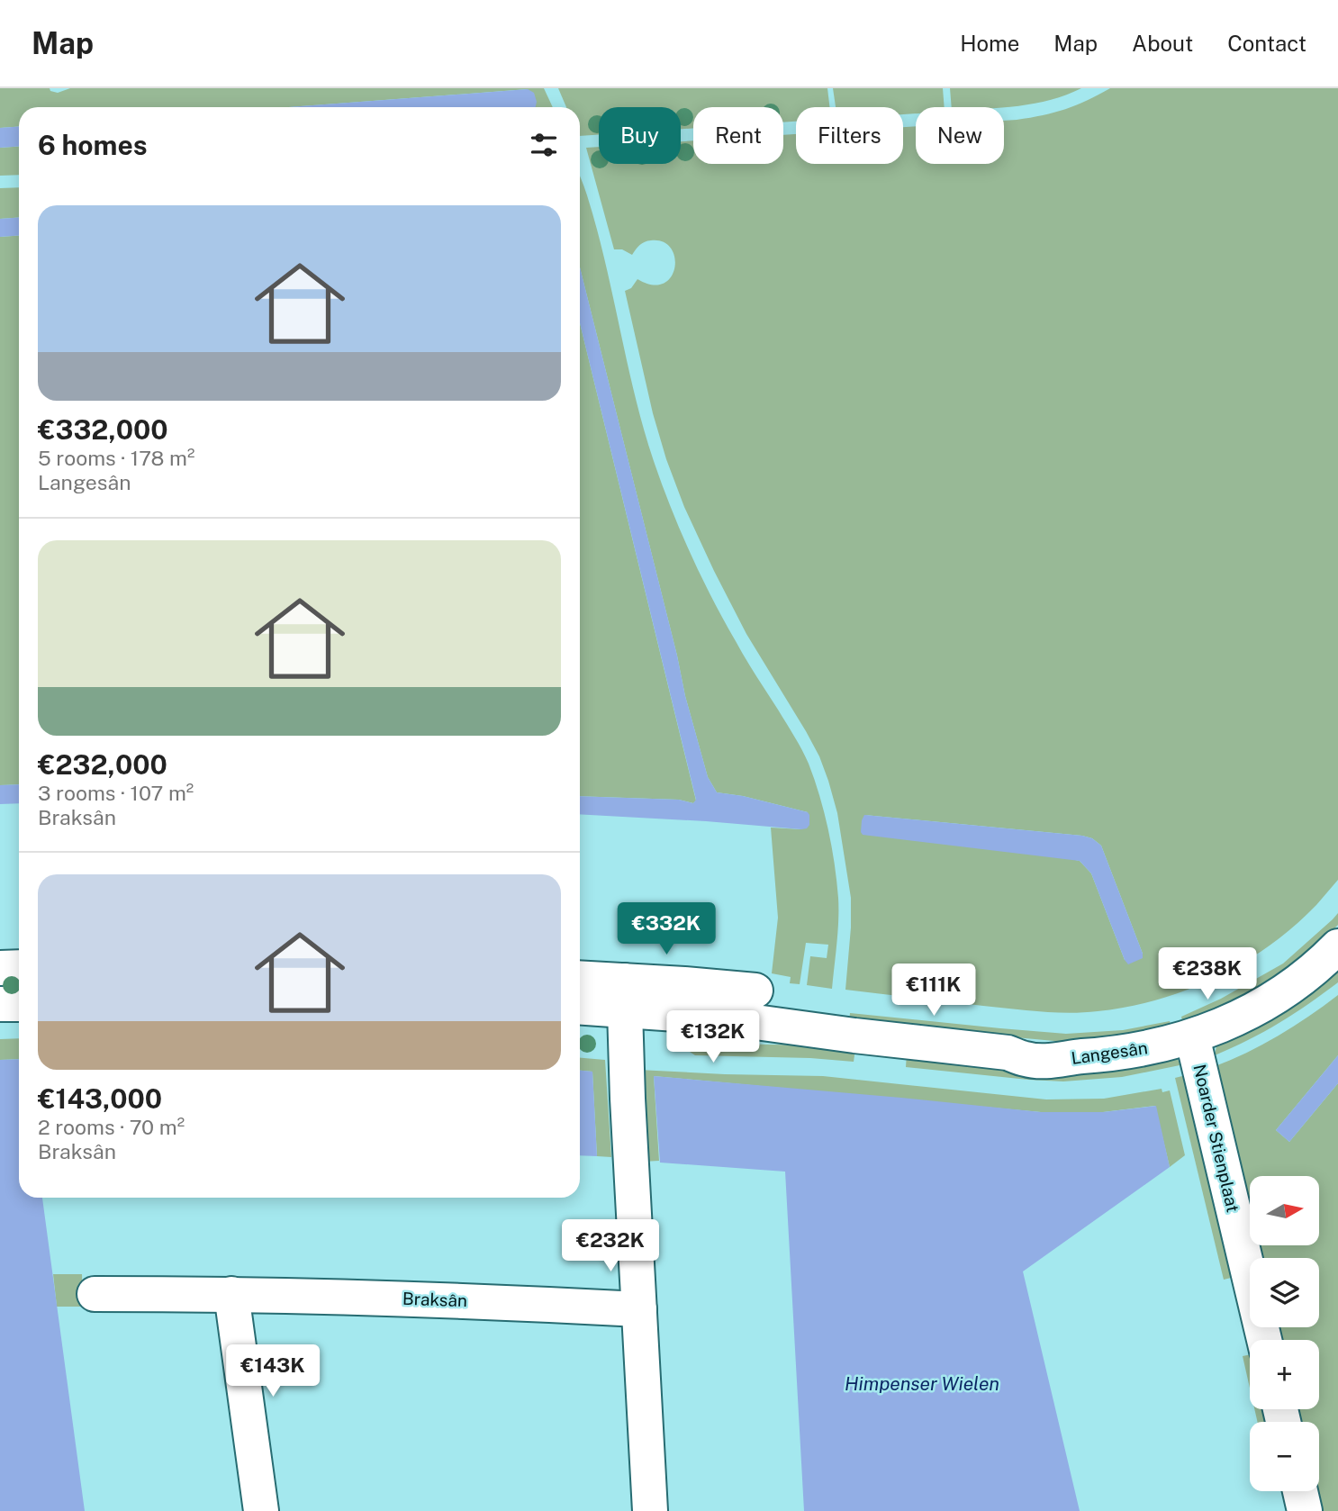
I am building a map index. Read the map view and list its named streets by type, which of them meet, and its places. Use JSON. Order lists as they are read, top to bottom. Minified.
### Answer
{"streets":{"street":["Langesân","Noarder Stienplaat","Braksân"]},"crossings":[["Langesân","Noarder Stienplaat"]],"water":["Himpenser Wielen"],"north":"right","page":{"header":"Map","nav":["Home","Map","About","Contact"],"chip":["Buy","Rent","Filters","New"],"heading":"6 homes","list":[{"name":"€332,000","note":"5 rooms · 178 m² · Langesân"},{"name":"€232,000","note":"3 rooms · 107 m² · Braksân"},{"name":"€143,000","note":"2 rooms · 70 m² · Braksân"}],"price":["€332K","€238K","€111K","€132K","€232K","€143K"],"map_buttons":["+","−"]}}
